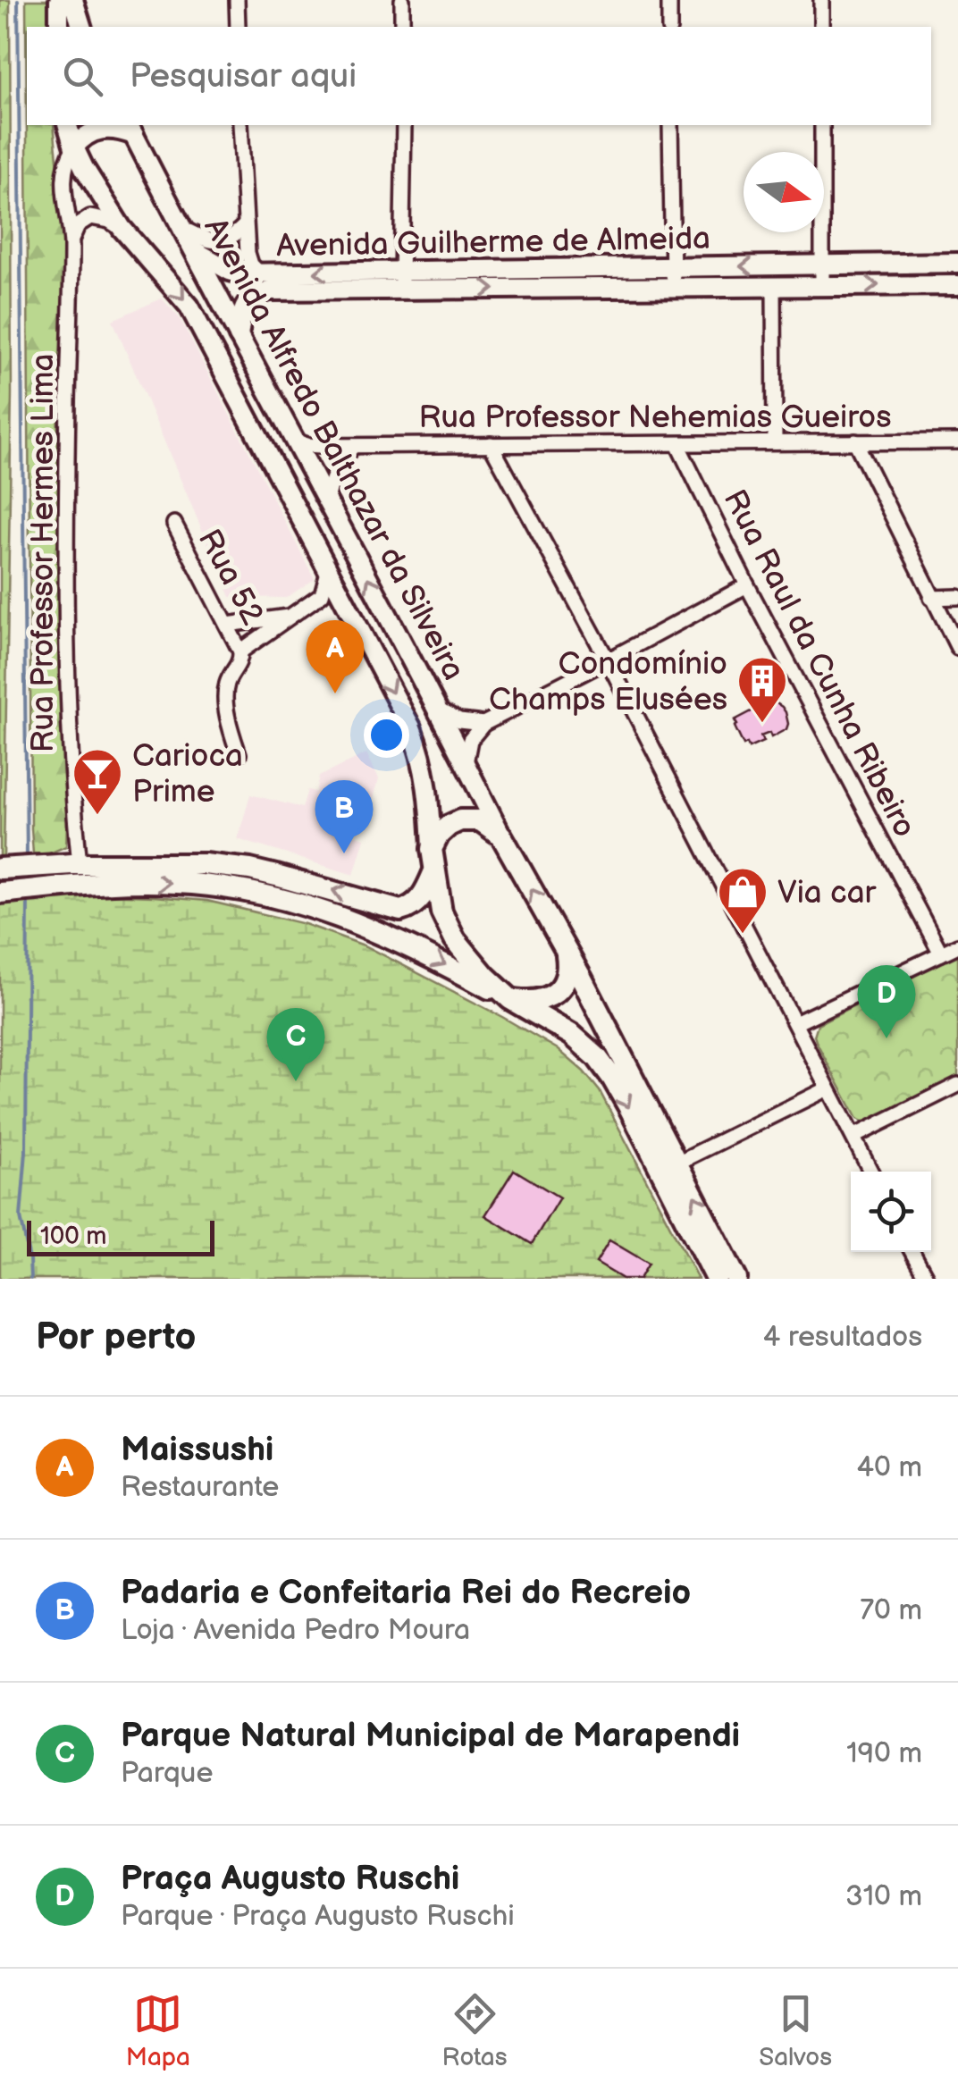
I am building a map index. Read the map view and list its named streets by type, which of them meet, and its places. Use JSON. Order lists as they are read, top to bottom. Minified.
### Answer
{"streets":{"main road":["Avenida Alfredo Balthazar da Silveira"],"street":["Avenida Guilherme de Almeida","Rua Professor Nehemias Gueiros","Rua Professor Hermes Lima","Rua 52","Rua Raul da Cunha Ribeiro"]},"crossings":[["Avenida Guilherme de Almeida","Avenida Alfredo Balthazar da Silveira"],["Rua Professor Nehemias Gueiros","Avenida Alfredo Balthazar da Silveira"],["Rua Professor Nehemias Gueiros","Rua Raul da Cunha Ribeiro"],["Avenida Alfredo Balthazar da Silveira","Rua Professor Hermes Lima"]],"places":{"building":["Condomínio Champs Elusées"],"bar":["Carioca Prime"],"shop":["Via car"]},"scale_bar":"100 m","north":"right","page":{"search":"Pesquisar aqui","pins":["A","B","D","C"],"scale":"100 m","heading":["Por perto","4 resultados"],"list":[{"mark":"A","name":"Maissushi","note":"Restaurante","value":"40 m"},{"mark":"B","name":"Padaria e Confeitaria Rei do Recreio","note":"Loja · Avenida Pedro Moura","value":"70 m"},{"mark":"C","name":"Parque Natural Municipal de Marapendi","note":"Parque","value":"190 m"},{"mark":"D","name":"Praça Augusto Ruschi","note":"Parque · Praça Augusto Ruschi","value":"310 m"}],"nav":["Mapa","Rotas","Salvos"]}}
